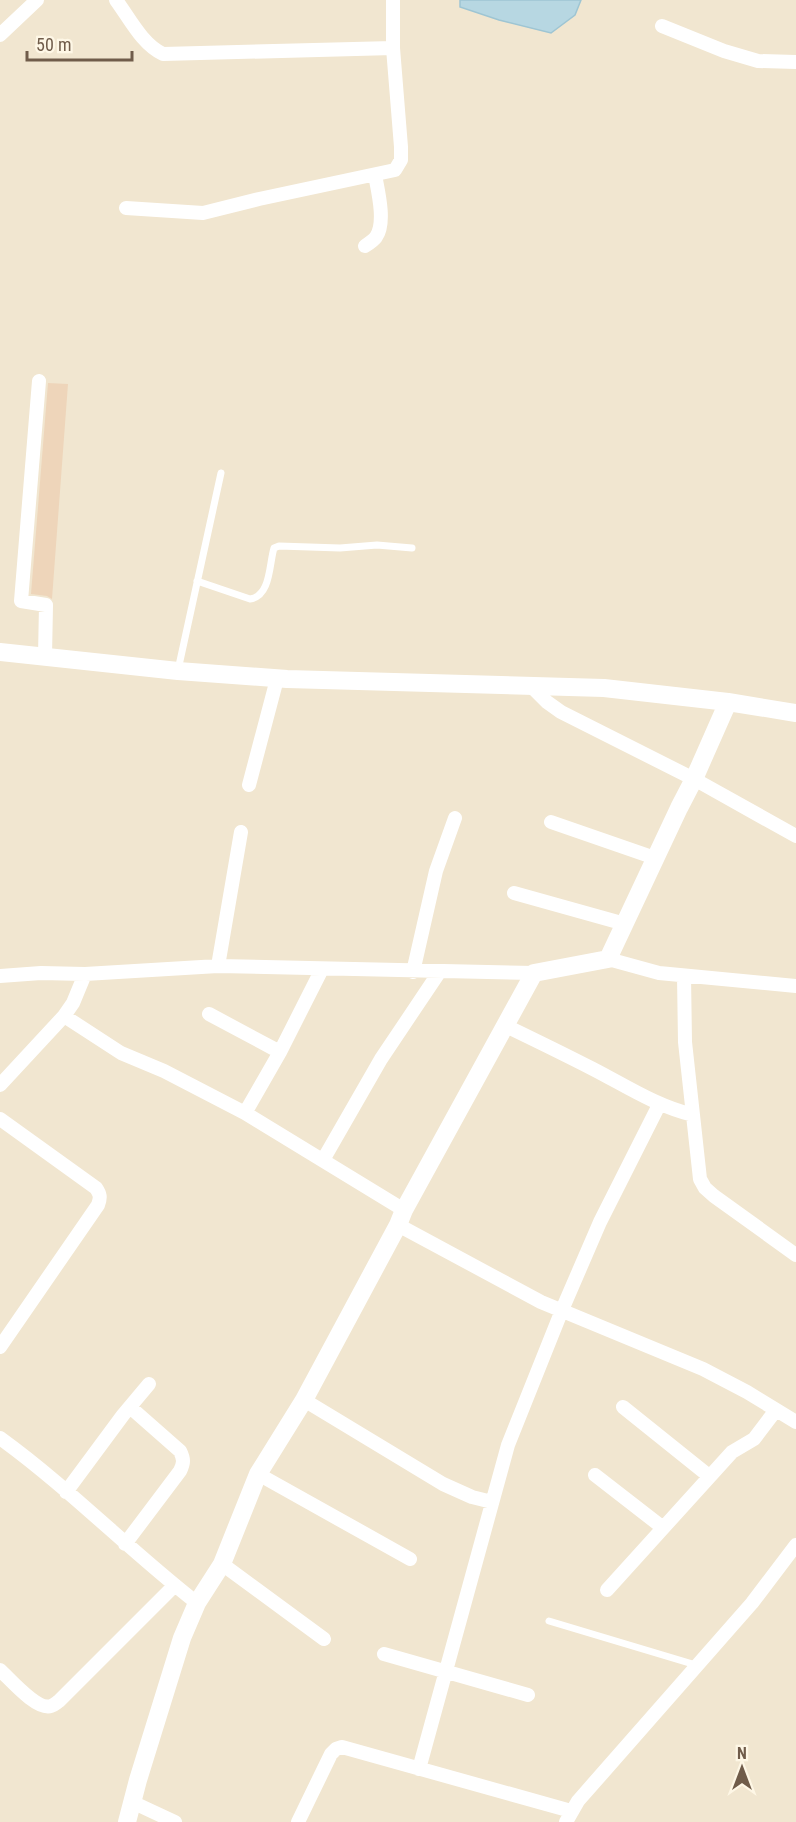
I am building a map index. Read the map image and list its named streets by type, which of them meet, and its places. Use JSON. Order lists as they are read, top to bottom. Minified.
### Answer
{"scale_bar":"50 m","north":"top"}
